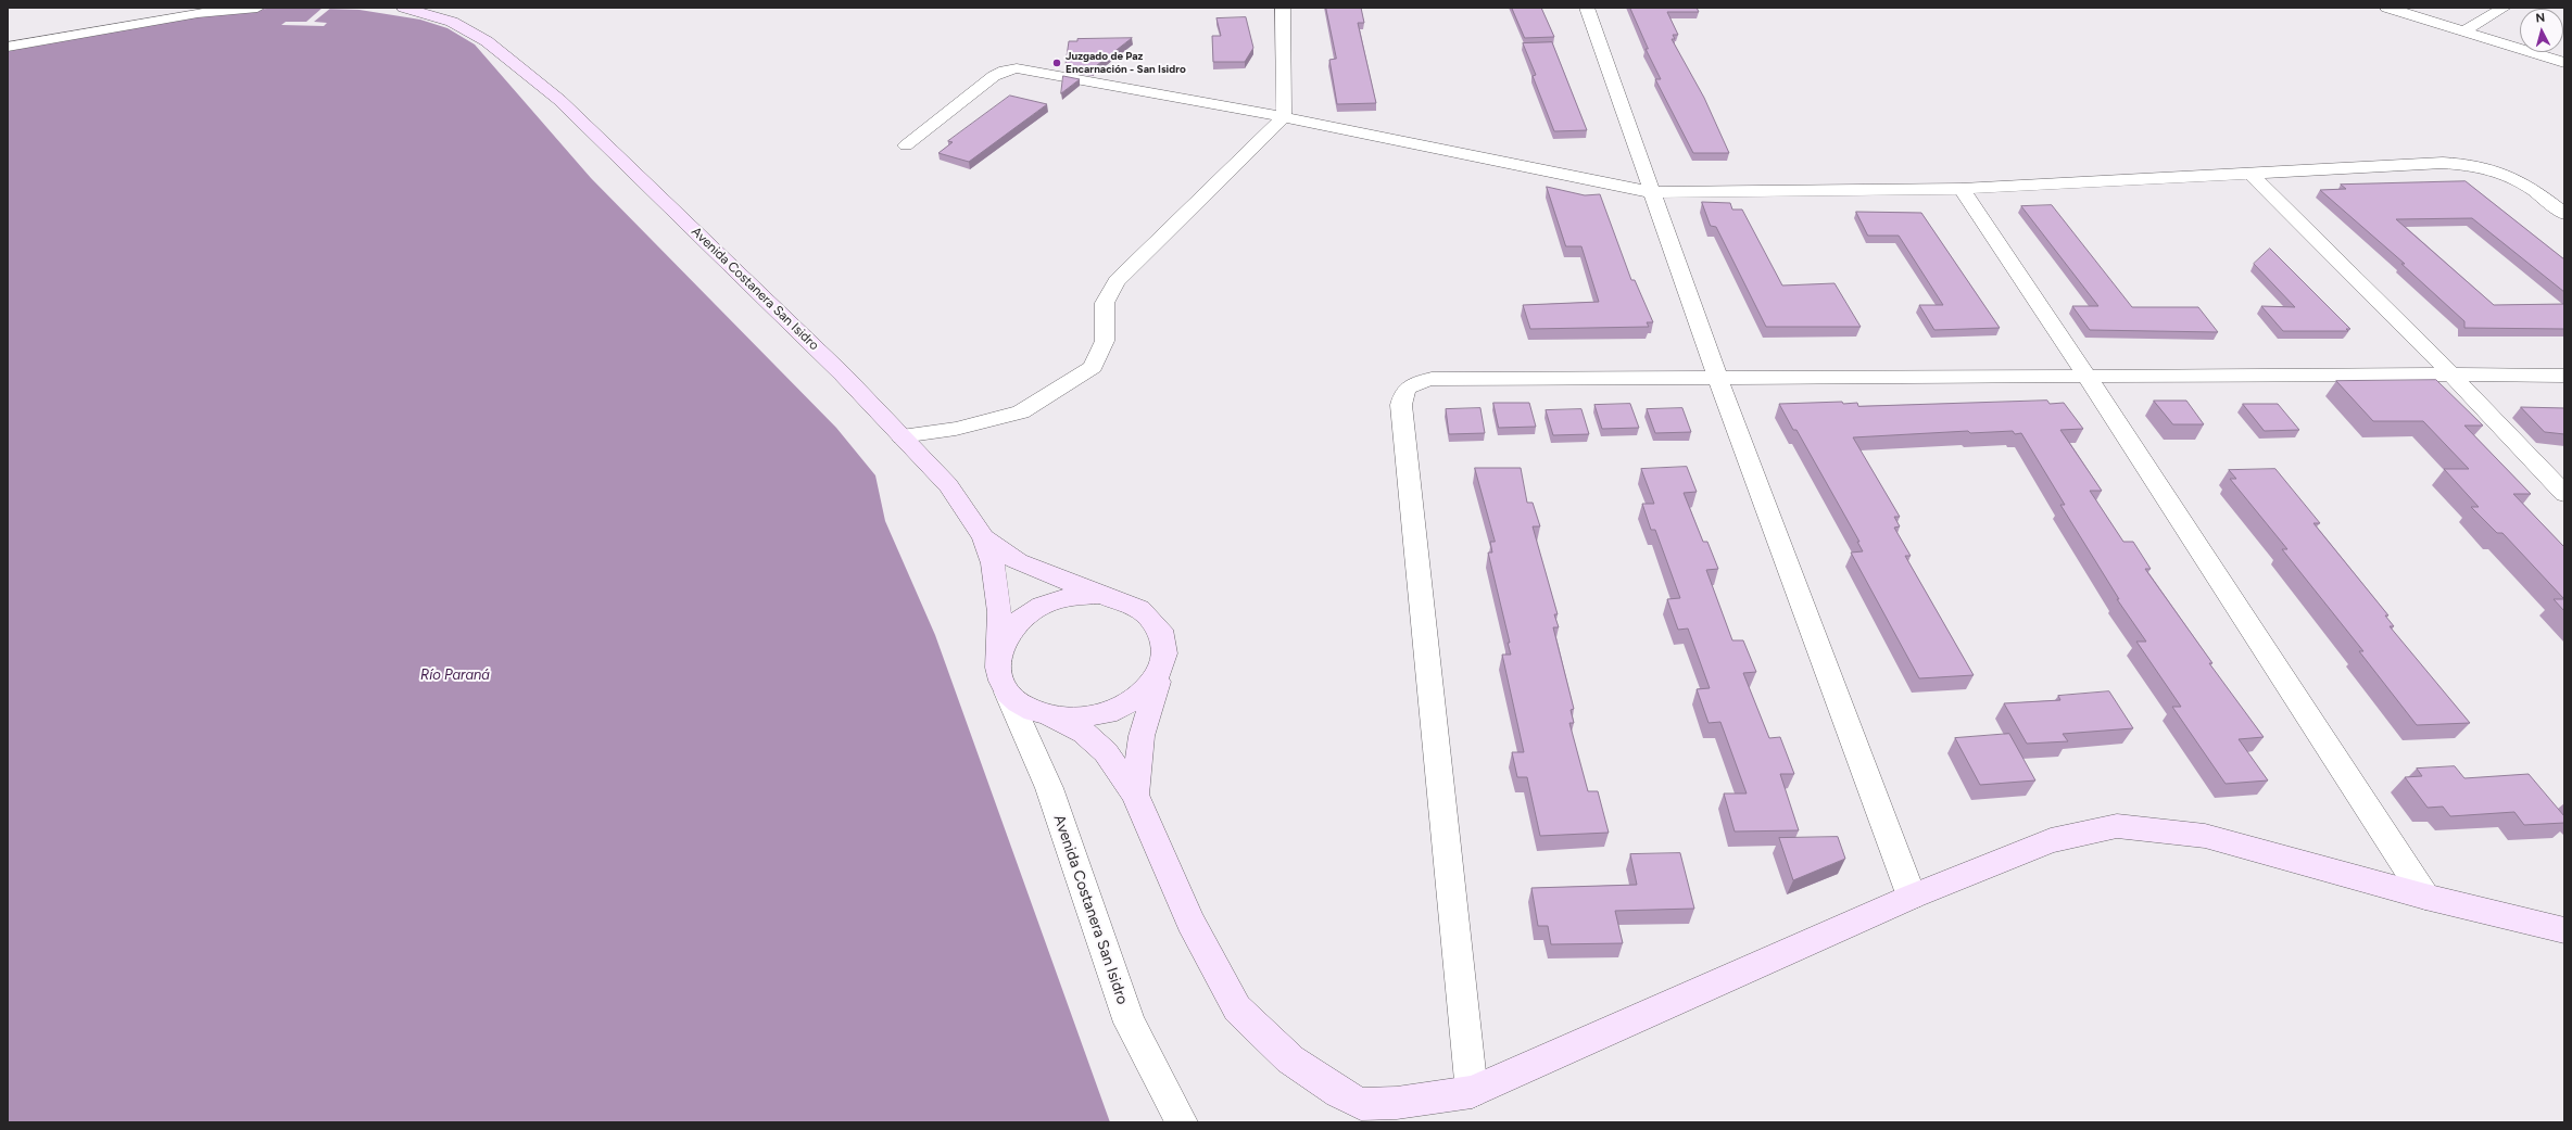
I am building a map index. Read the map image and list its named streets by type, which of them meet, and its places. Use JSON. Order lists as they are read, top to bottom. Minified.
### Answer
{"streets":{"main road":["Avenida Costanera San Isidro"]},"water":["Río Paraná"],"places":["Juzgado de Paz Encarnación - San Isidro"],"north":"top"}
